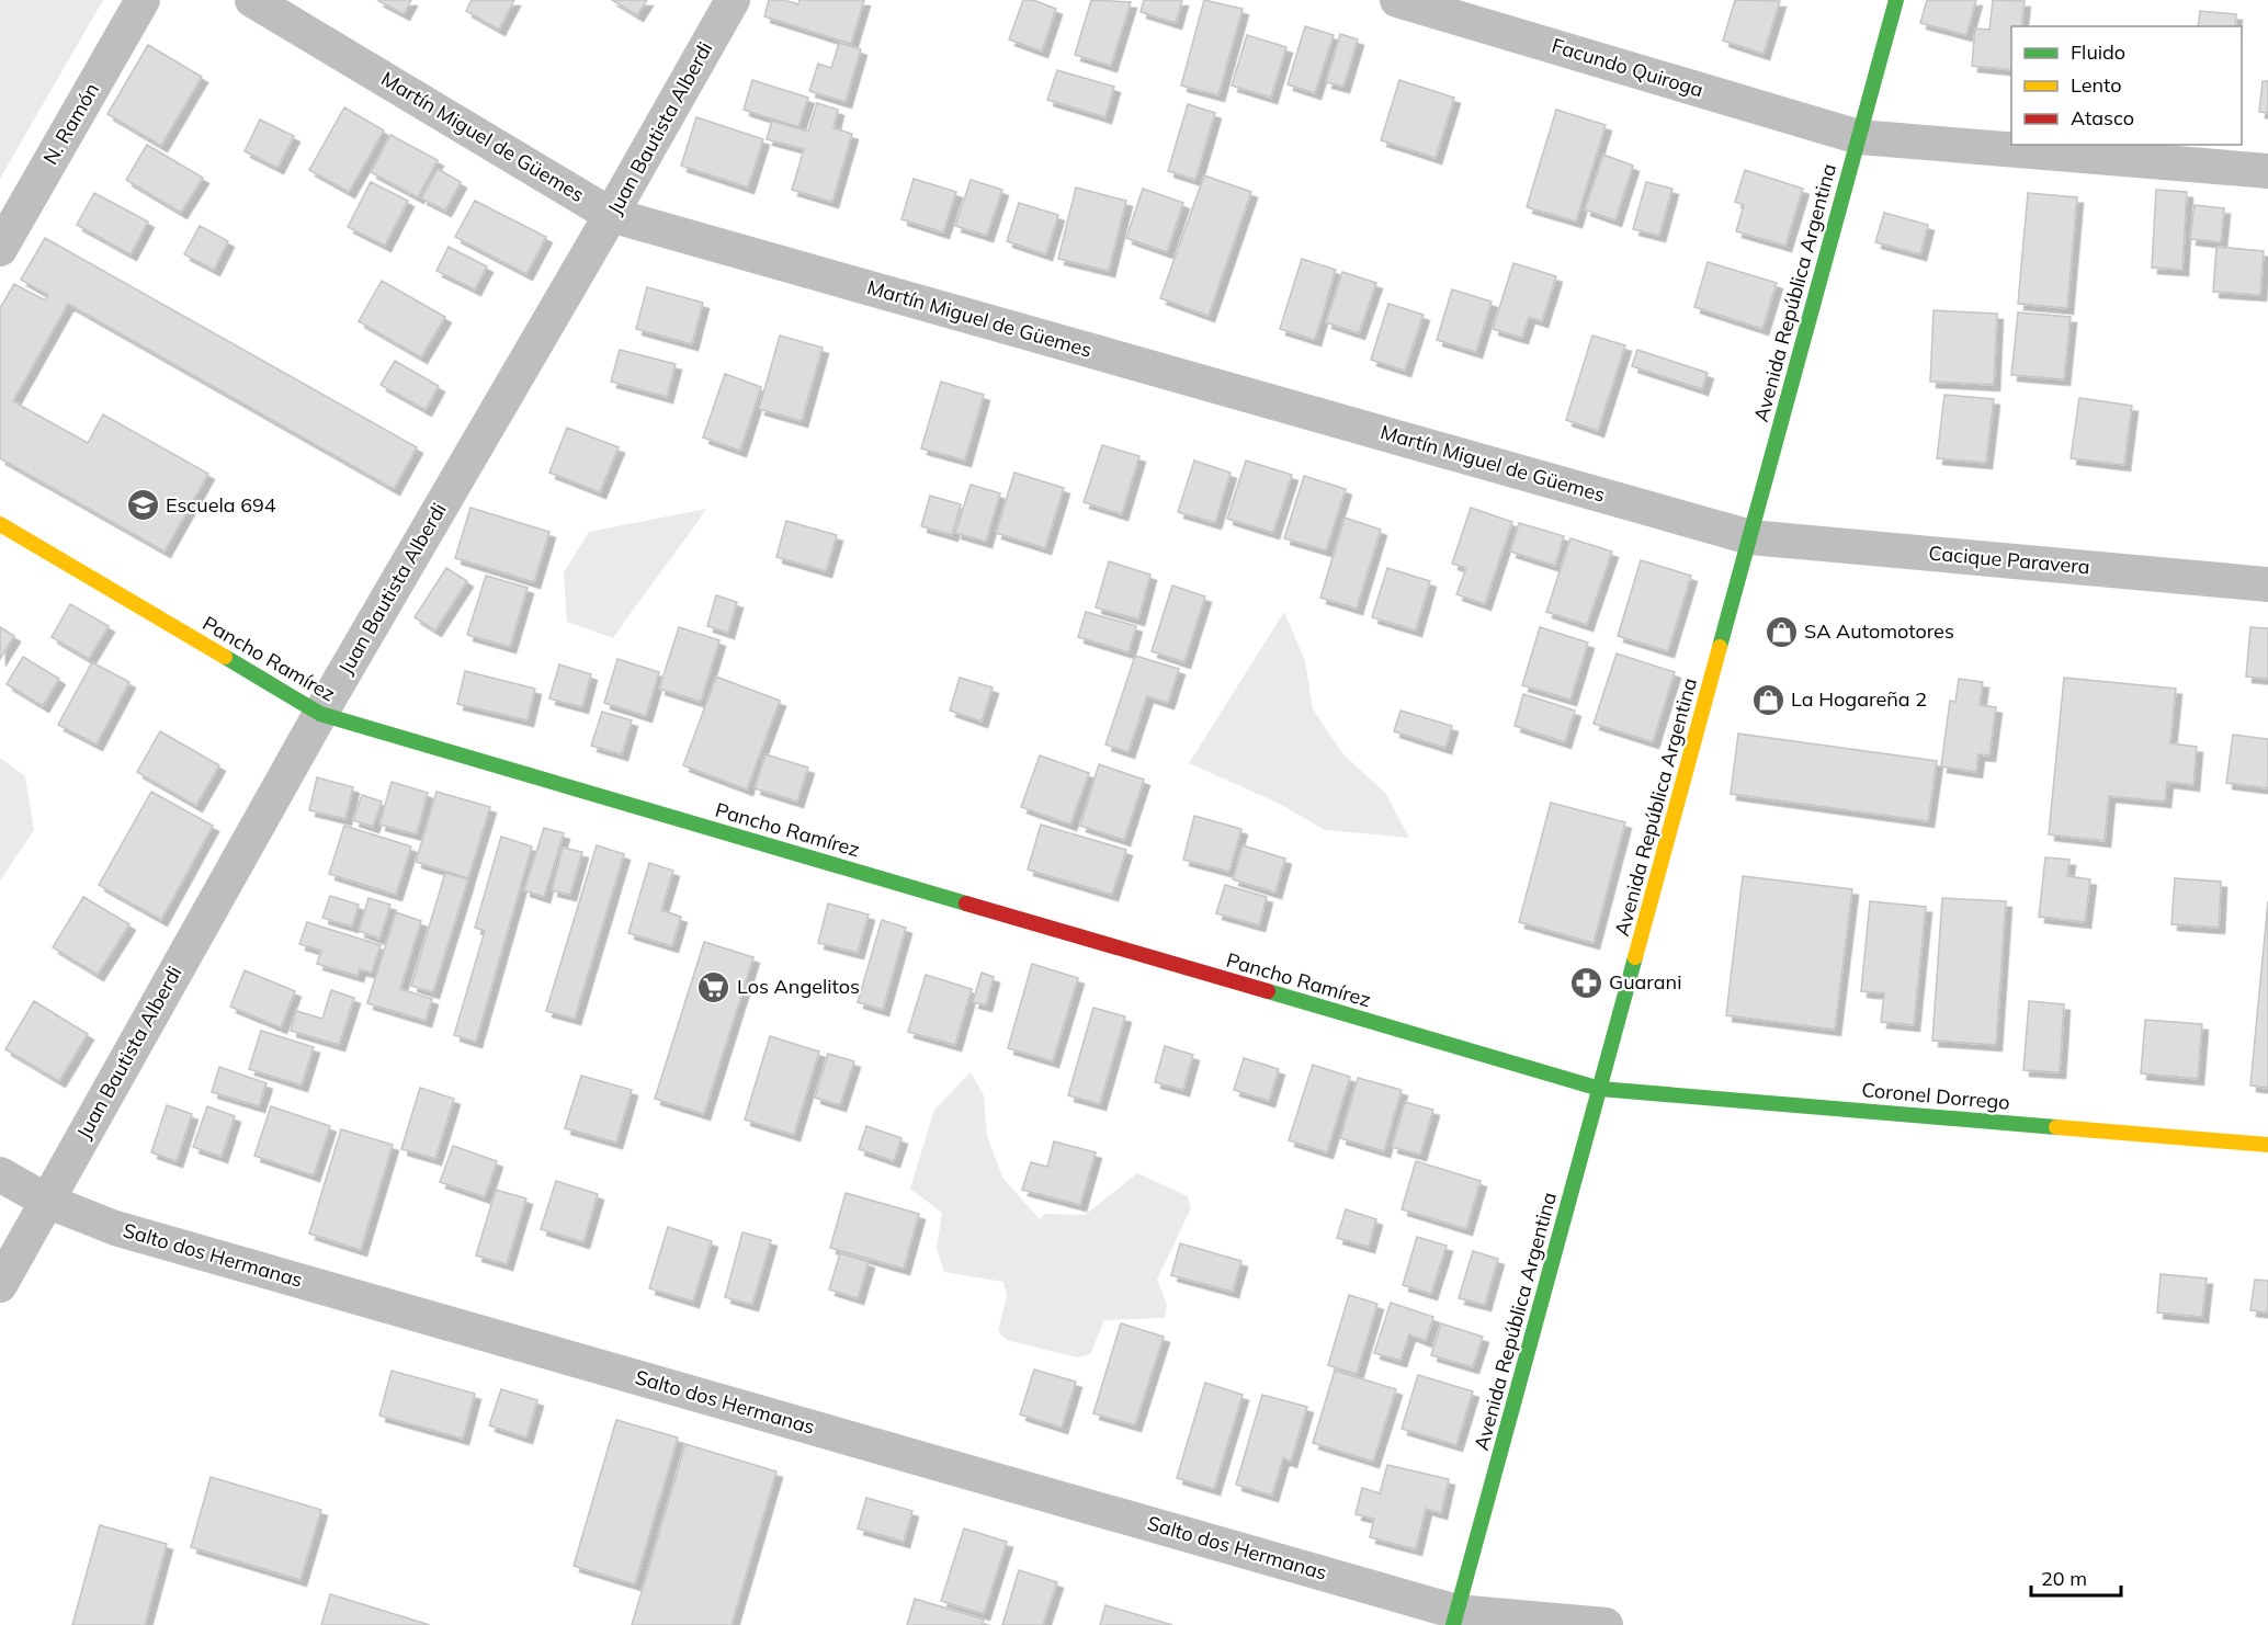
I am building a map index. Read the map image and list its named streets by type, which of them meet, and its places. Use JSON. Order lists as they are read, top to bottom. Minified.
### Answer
{"streets":{"street":["Facundo Quiroga","N. Ramón","Juan Bautista Alberdi","Martín Miguel de Güemes","Avenida República Argentina","Cacique Paravera","Pancho Ramírez","Coronel Dorrego","Salto dos Hermanas"]},"crossings":[["Facundo Quiroga","Avenida República Argentina"],["Juan Bautista Alberdi","Martín Miguel de Güemes"],["Juan Bautista Alberdi","Pancho Ramírez"],["Juan Bautista Alberdi","Salto dos Hermanas"],["Martín Miguel de Güemes","Avenida República Argentina"],["Martín Miguel de Güemes","Cacique Paravera"],["Avenida República Argentina","Cacique Paravera"],["Avenida República Argentina","Pancho Ramírez"],["Avenida República Argentina","Coronel Dorrego"],["Avenida República Argentina","Salto dos Hermanas"],["Pancho Ramírez","Coronel Dorrego"]],"places":{"school or university":["Escuela 694"],"shop":["SA Automotores","La Hogareña 2"],"pharmacy":["Guarani"],"supermarket":["Los Angelitos"]},"legend":["Fluido","Lento","Atasco"],"scale_bar":"20 m"}
